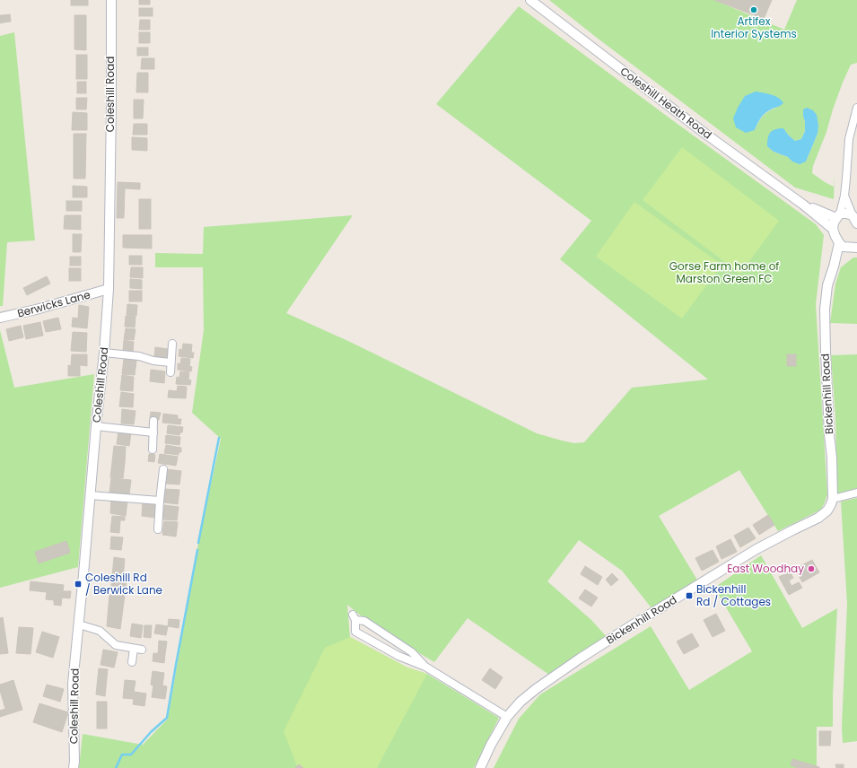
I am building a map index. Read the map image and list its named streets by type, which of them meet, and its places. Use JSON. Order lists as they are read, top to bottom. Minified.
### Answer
{"streets":{"street":["Coleshill Road","Coleshill Heath Road","Berwicks Lane","Bickenhill Road"]},"crossings":[["Coleshill Road","Berwicks Lane"]],"parks":["Gorse Farm home of Marston Green FC"],"places":{"other":["Artifex Interior Systems","East Woodhay"],"transit":["Coleshill Rd / Berwick Lane","Bickenhill Rd / Cottages"]}}
